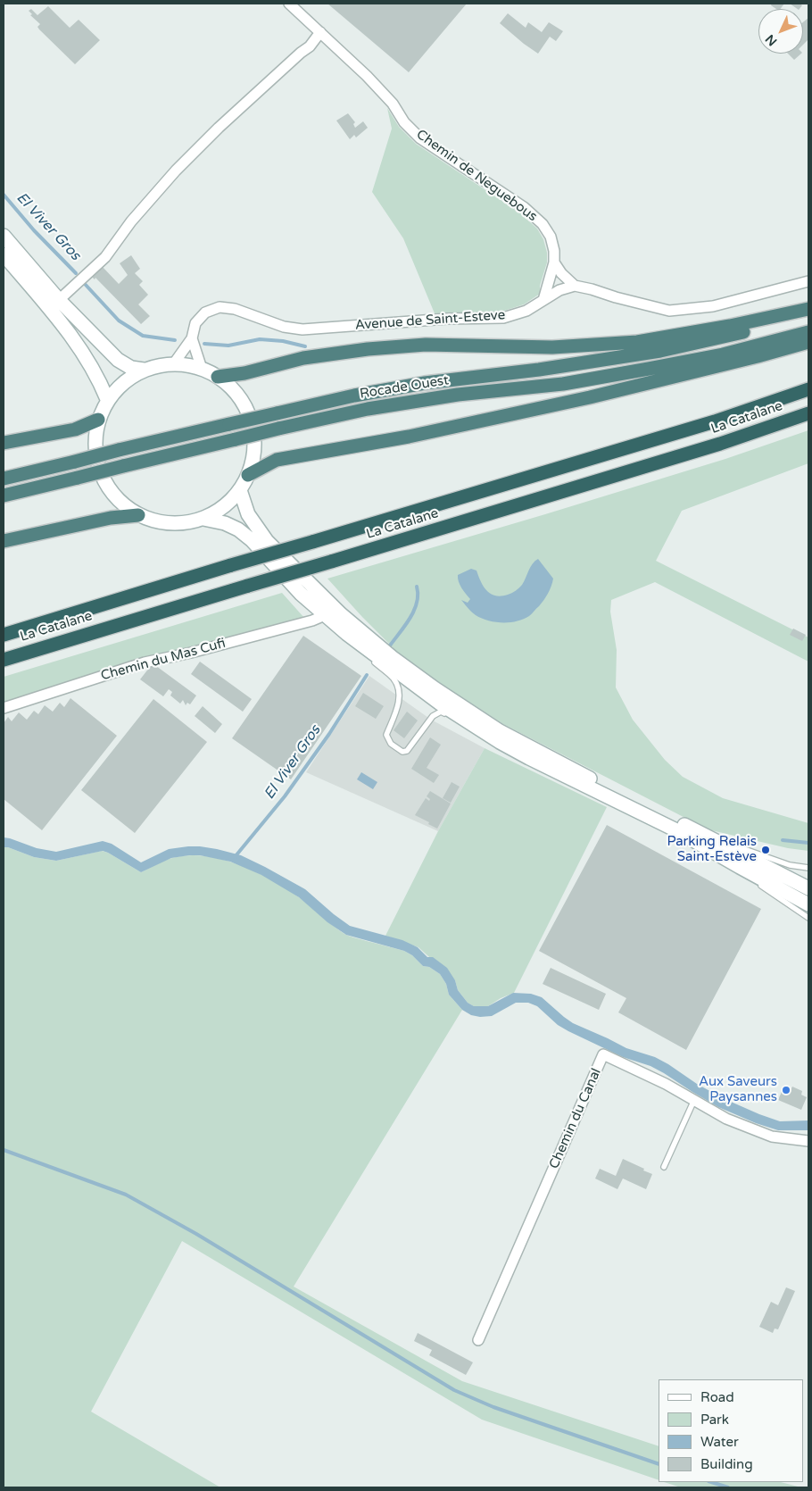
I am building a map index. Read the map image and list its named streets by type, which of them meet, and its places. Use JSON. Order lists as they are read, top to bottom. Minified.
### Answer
{"streets":{"highway":["Rocade Ouest","La Catalane"],"street":["Chemin de Neguebous","Avenue de Saint-Esteve","Chemin du Mas Cufi","Chemin du Canal"]},"water":["El Viver Gros"],"places":["Parking Relais Saint-Estève","Aux Saveurs Paysannes"],"legend":["Road","Park","Water","Building"],"north":"bottom left"}
